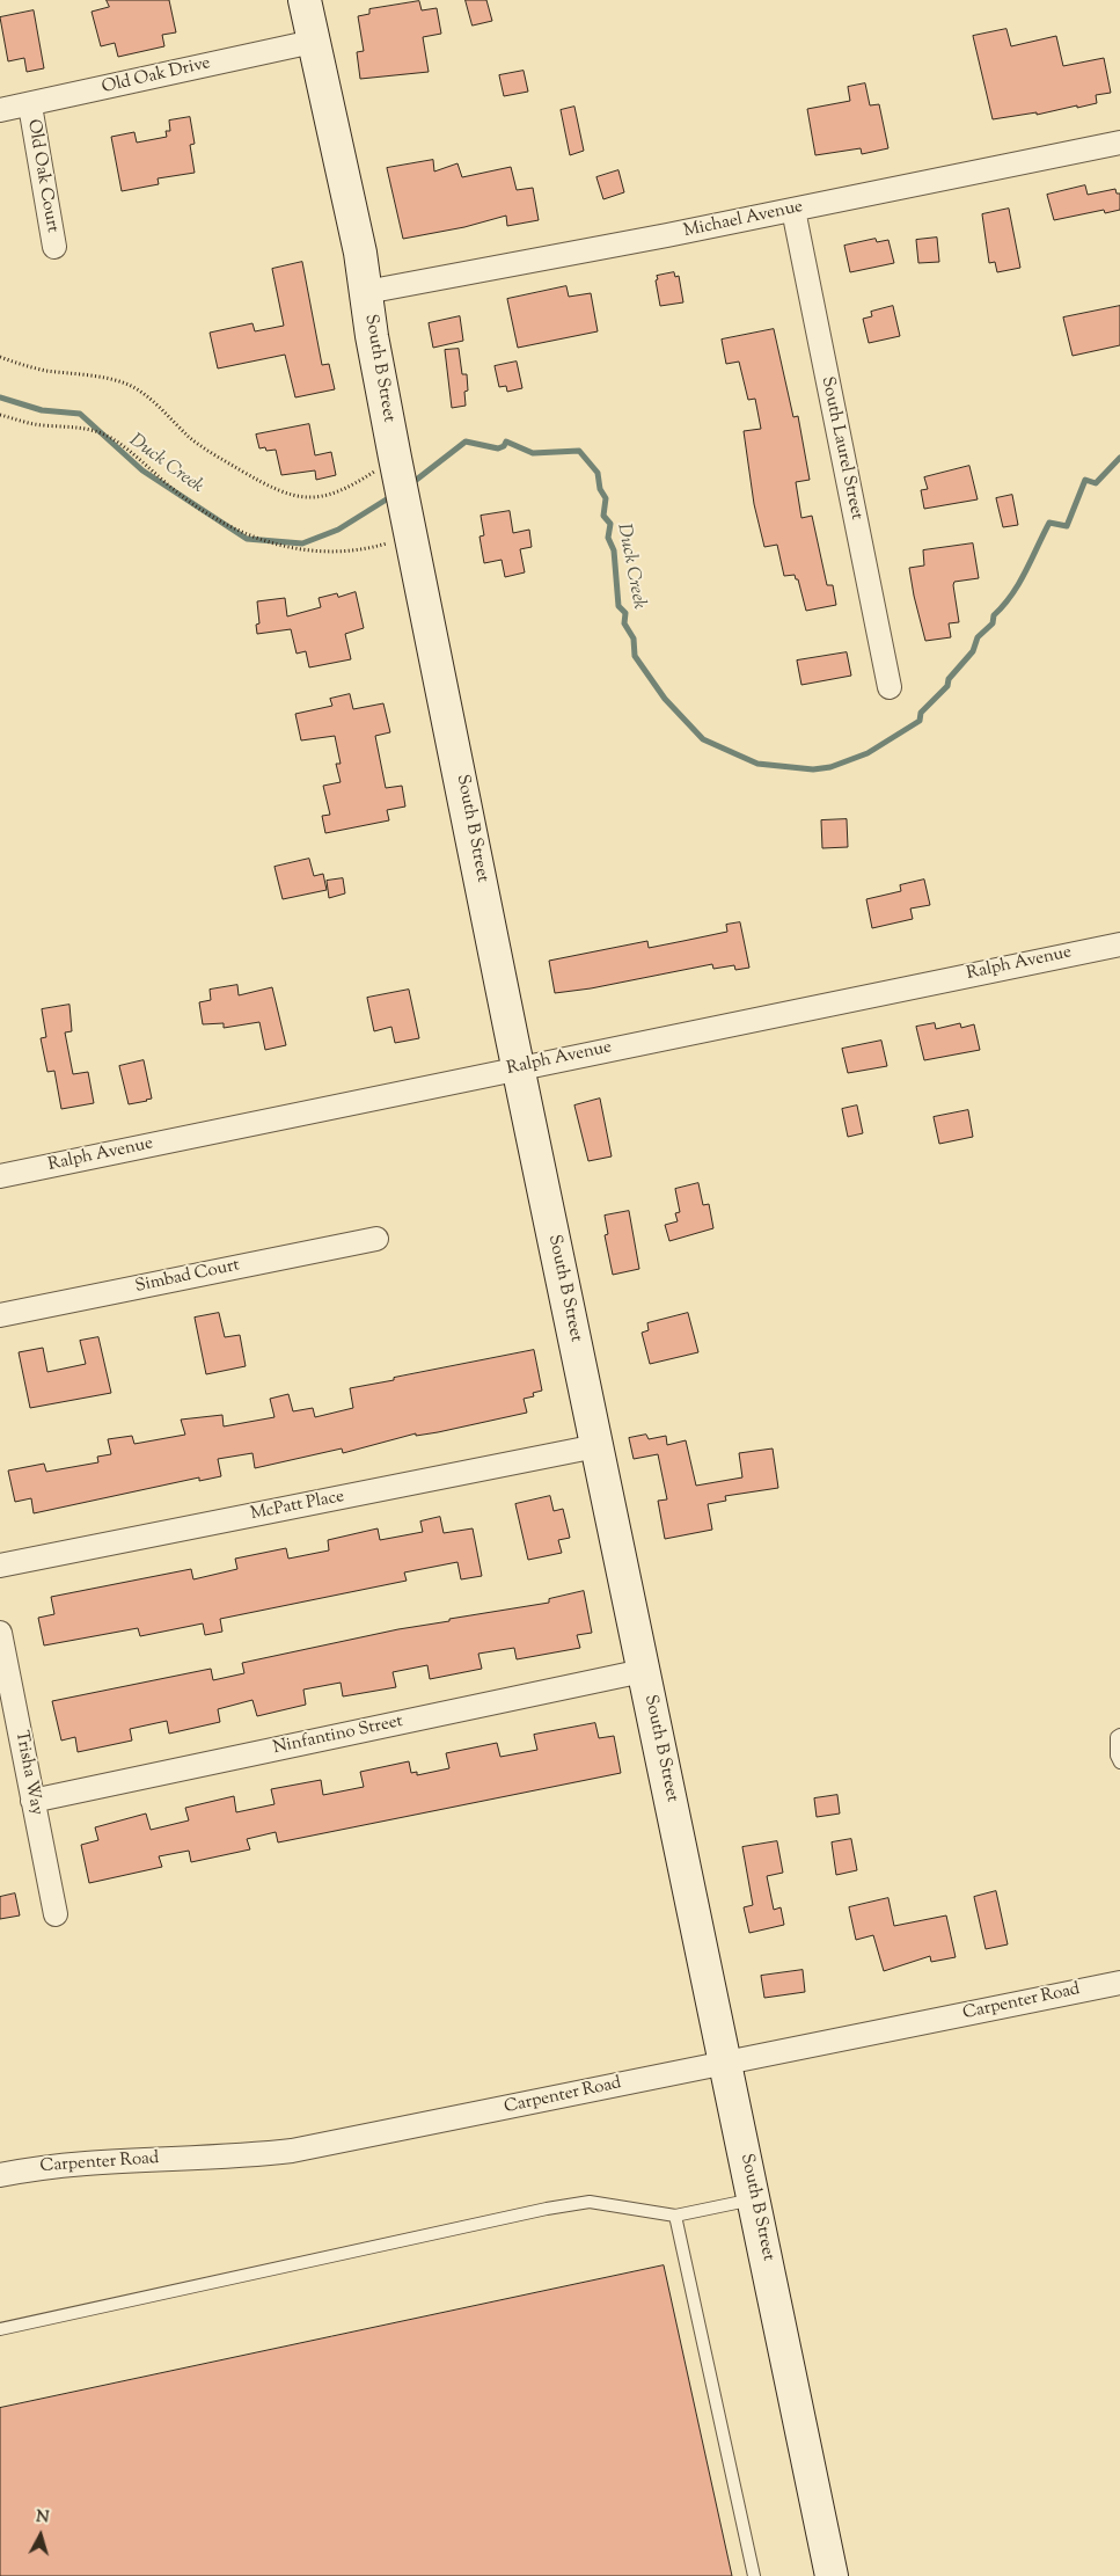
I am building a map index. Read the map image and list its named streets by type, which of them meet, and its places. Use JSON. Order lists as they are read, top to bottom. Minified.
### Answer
{"streets":{"street":["Old Oak Drive","Old Oak Court","Michael Avenue","South B Street","South Laurel Street","Ralph Avenue","Simbad Court","McPatt Place","Ninfantino Street","Trisha Way","Carpenter Road"]},"crossings":[["Old Oak Drive","Old Oak Court"],["Old Oak Drive","South B Street"],["Michael Avenue","South B Street"],["Michael Avenue","South Laurel Street"],["South B Street","Ralph Avenue"],["South B Street","McPatt Place"],["South B Street","Ninfantino Street"],["South B Street","Carpenter Road"],["Ninfantino Street","Trisha Way"]],"water":["Duck Creek"],"north":"top"}
